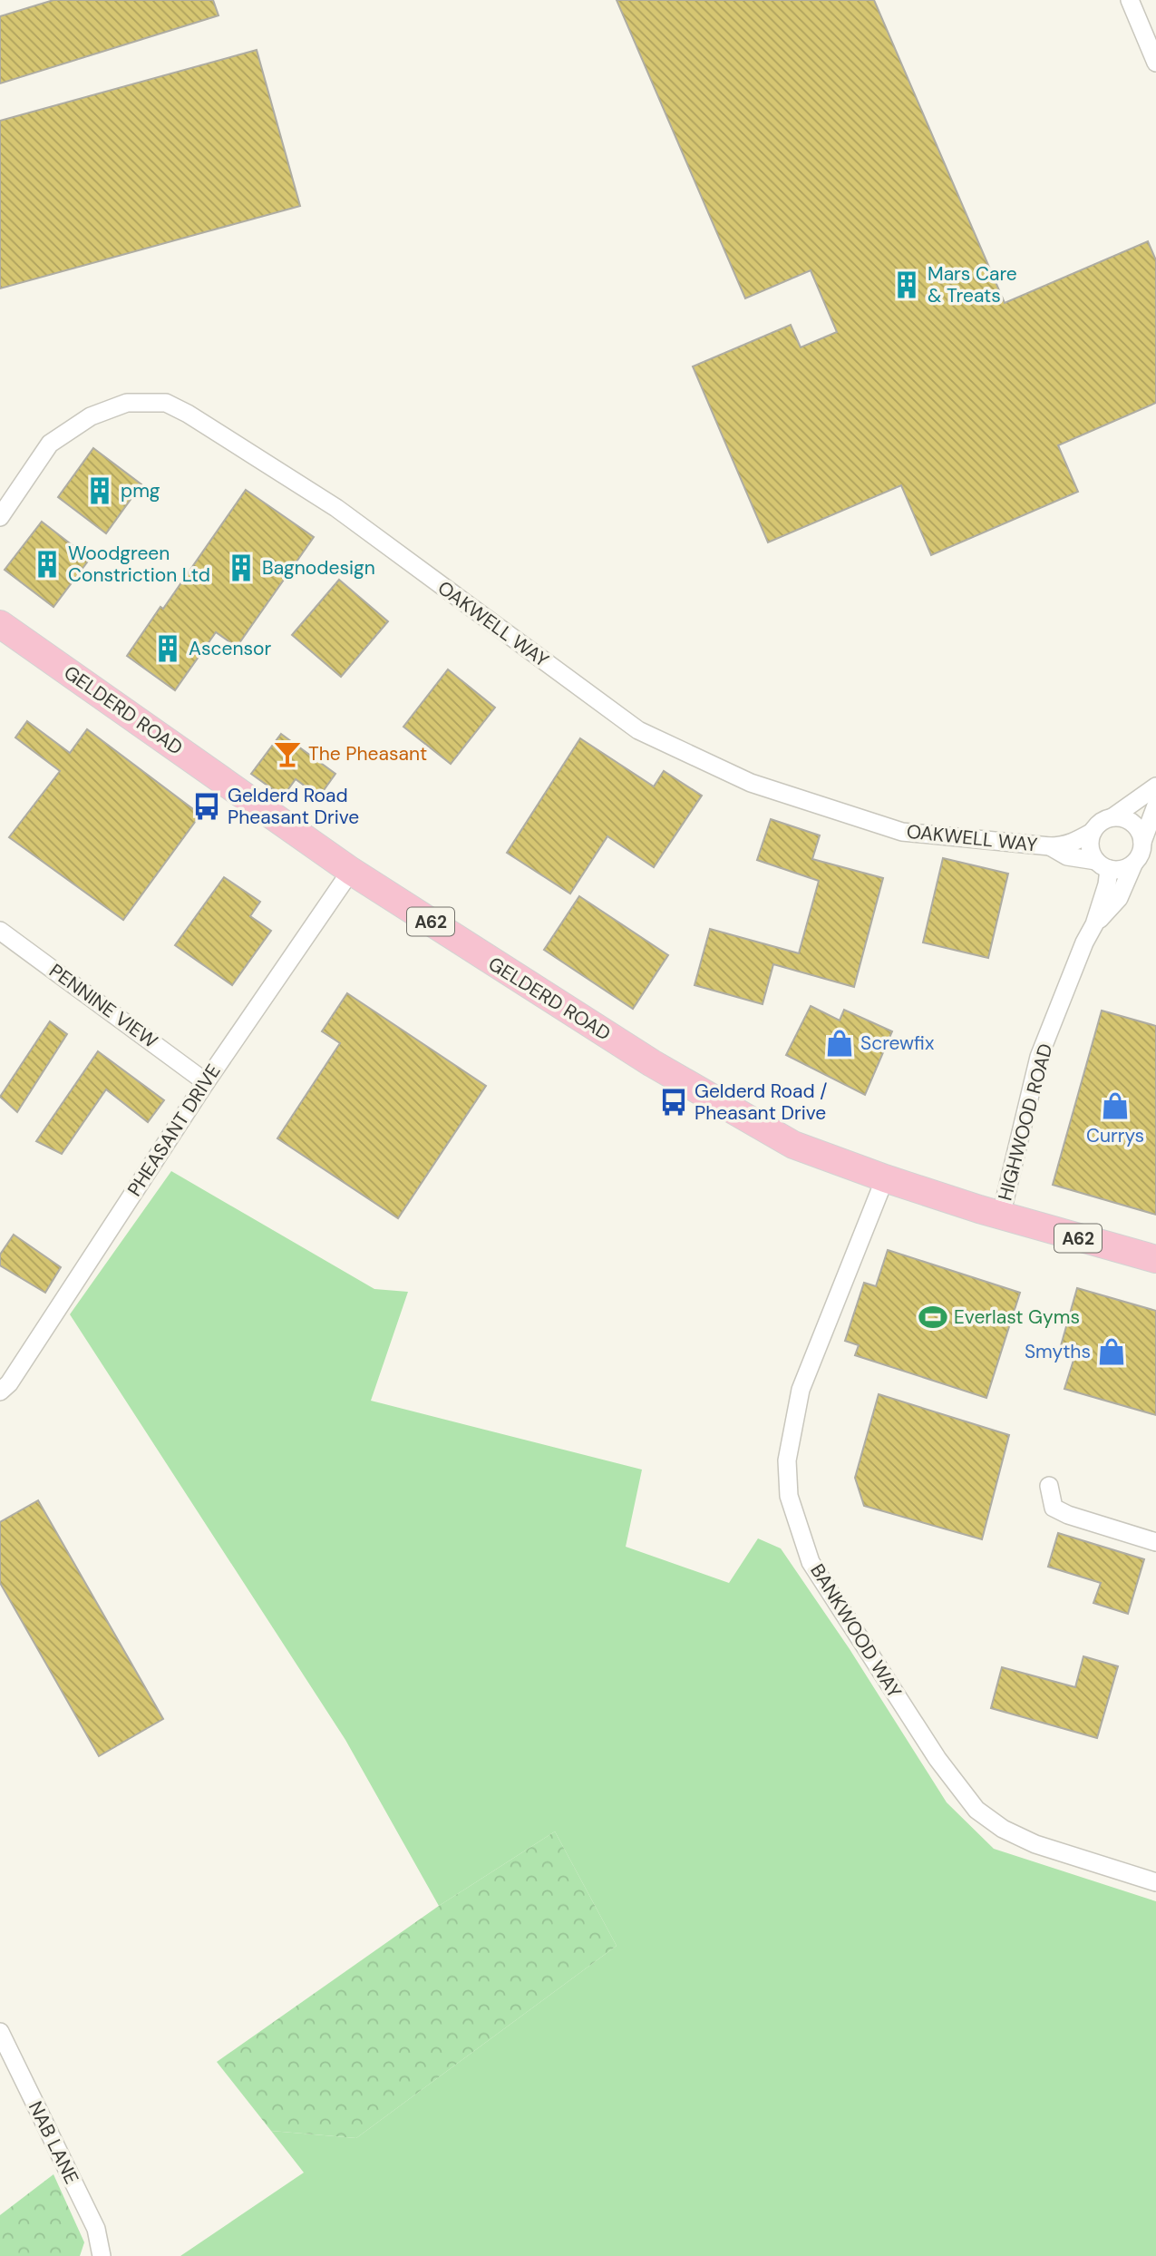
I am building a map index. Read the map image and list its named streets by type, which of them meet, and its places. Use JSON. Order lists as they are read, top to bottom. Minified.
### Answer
{"streets":{"main road":["GELDERD ROAD","A62"],"street":["OAKWELL WAY","PENNINE VIEW","HIGHWOOD ROAD","PHEASANT DRIVE","BANKWOOD WAY","NAB LANE"]},"crossings":[["OAKWELL WAY","HIGHWOOD ROAD"],["GELDERD ROAD","HIGHWOOD ROAD"],["GELDERD ROAD","PHEASANT DRIVE"],["GELDERD ROAD","BANKWOOD WAY"],["PENNINE VIEW","PHEASANT DRIVE"]],"places":{"building":["Mars Care & Treats","pmg","Woodgreen Constriction Ltd","Bagnodesign","Ascensor"],"bar":["The Pheasant"],"bus stop":["Gelderd Road Pheasant Drive","Gelderd Road / Pheasant Drive"],"shop":["Screwfix","Currys","Smyths"],"sports":["Everlast Gyms"]}}
